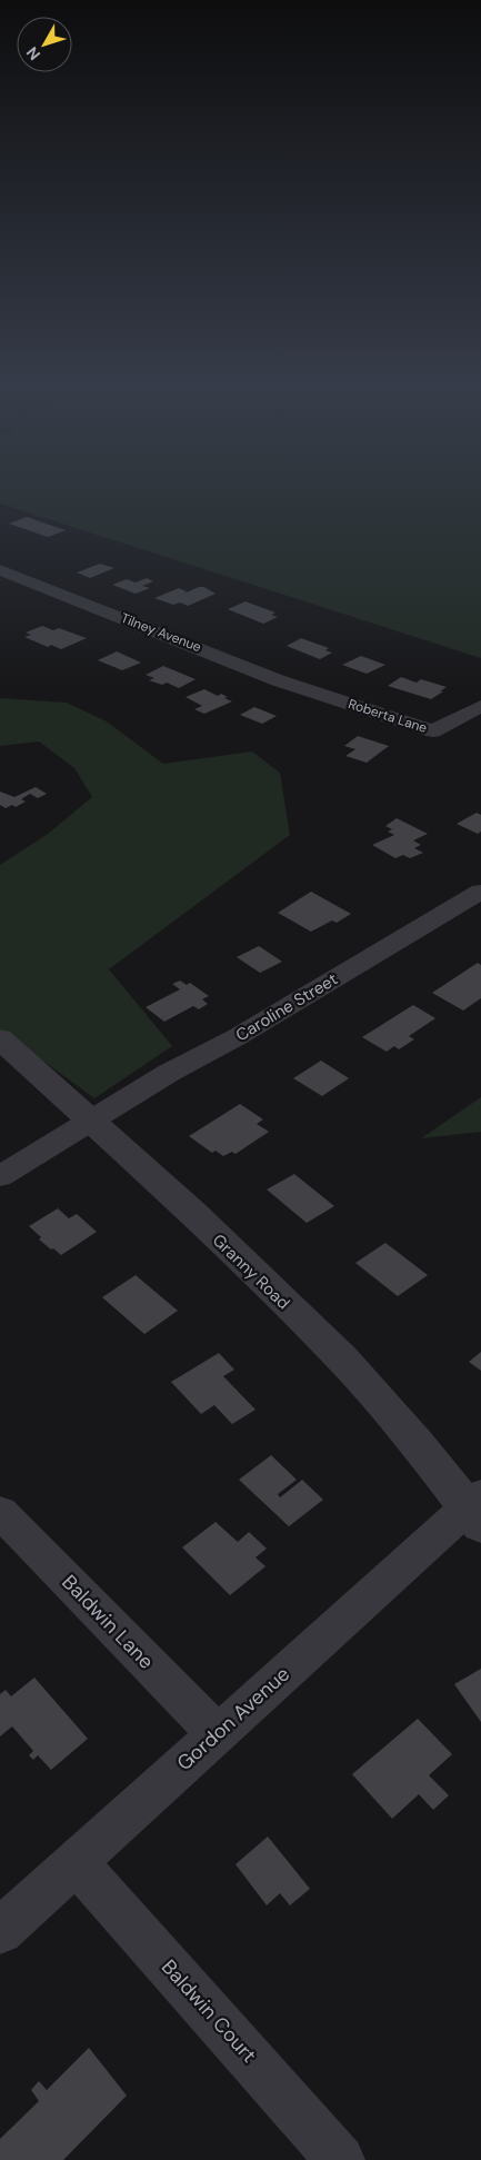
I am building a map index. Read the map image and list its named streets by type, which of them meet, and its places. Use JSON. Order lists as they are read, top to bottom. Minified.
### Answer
{"streets":{"street":["Tilney Avenue","Roberta Lane","Caroline Street","Granny Road","Baldwin Lane","Gordon Avenue","Baldwin Court"]},"crossings":[["Tilney Avenue","Roberta Lane"],["Caroline Street","Granny Road"],["Granny Road","Gordon Avenue"],["Baldwin Lane","Gordon Avenue"],["Gordon Avenue","Baldwin Court"]],"north":"bottom left"}
